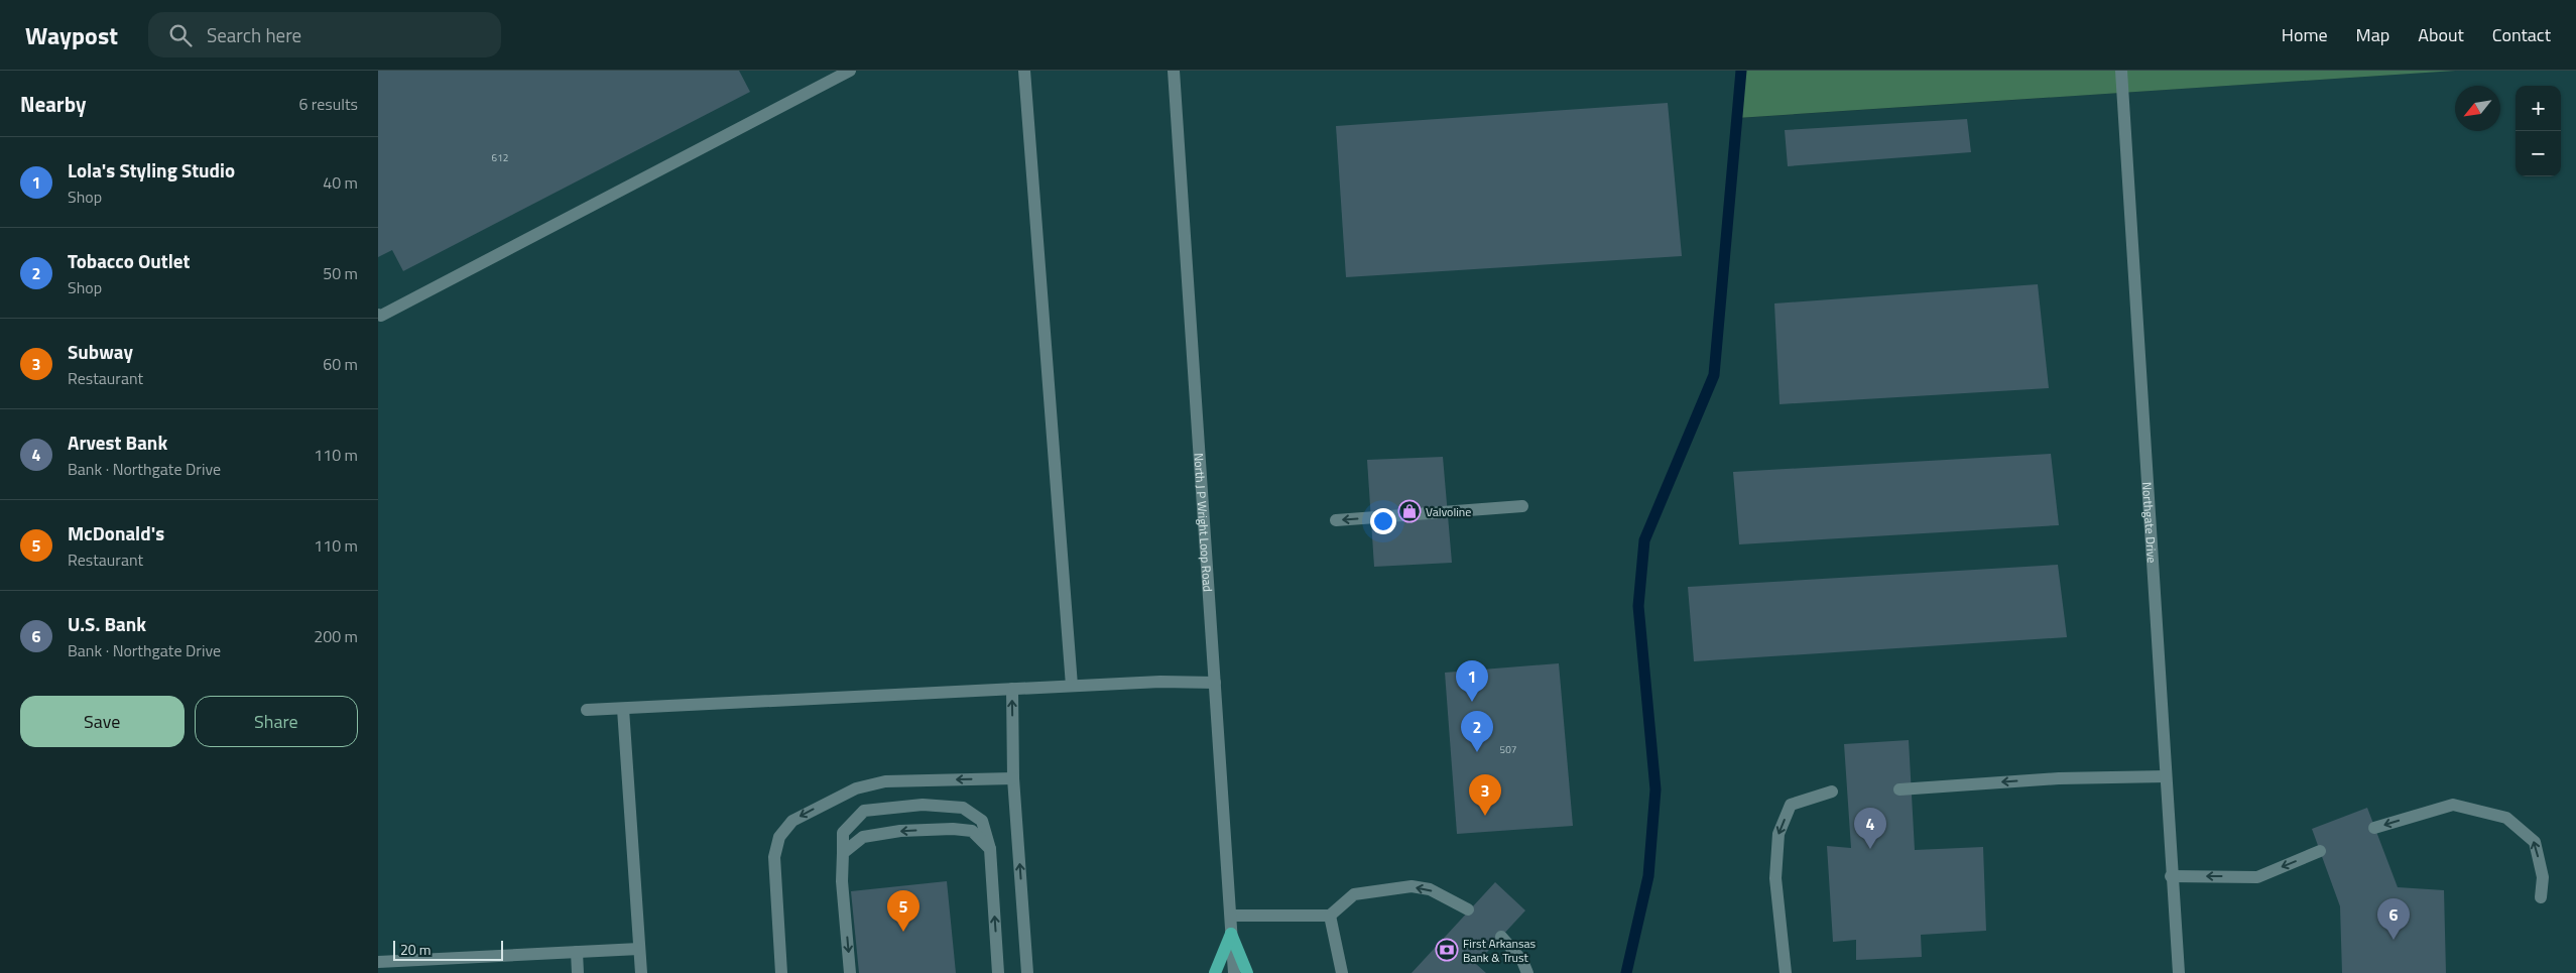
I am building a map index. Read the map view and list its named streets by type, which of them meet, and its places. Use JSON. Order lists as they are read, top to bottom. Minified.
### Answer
{"streets":{"main road":["North J P Wright Loop Road","Northgate Drive"]},"places":{"shop":["Valvoline"],"bank":["First Arkansas Bank & Trust"]},"house_numbers":["612","507"],"scale_bar":"20 m","north":"bottom left","page":{"header":"Waypost","search":"Search here","nav":["Home","Map","About","Contact"],"heading":["Nearby","6 results"],"map_buttons":["+","−"],"list":[{"mark":"1","name":"Lola's Styling Studio","note":"Shop","value":"40 m"},{"mark":"2","name":"Tobacco Outlet","note":"Shop","value":"50 m"},{"mark":"3","name":"Subway","note":"Restaurant","value":"60 m"},{"mark":"4","name":"Arvest Bank","note":"Bank · Northgate Drive","value":"110 m"},{"mark":"5","name":"McDonald's","note":"Restaurant","value":"110 m"},{"mark":"6","name":"U.S. Bank","note":"Bank · Northgate Drive","value":"200 m"}],"pins":["1","2","3","4","5","6"],"buttons":["Save","Share"],"scale":"20 m"}}
